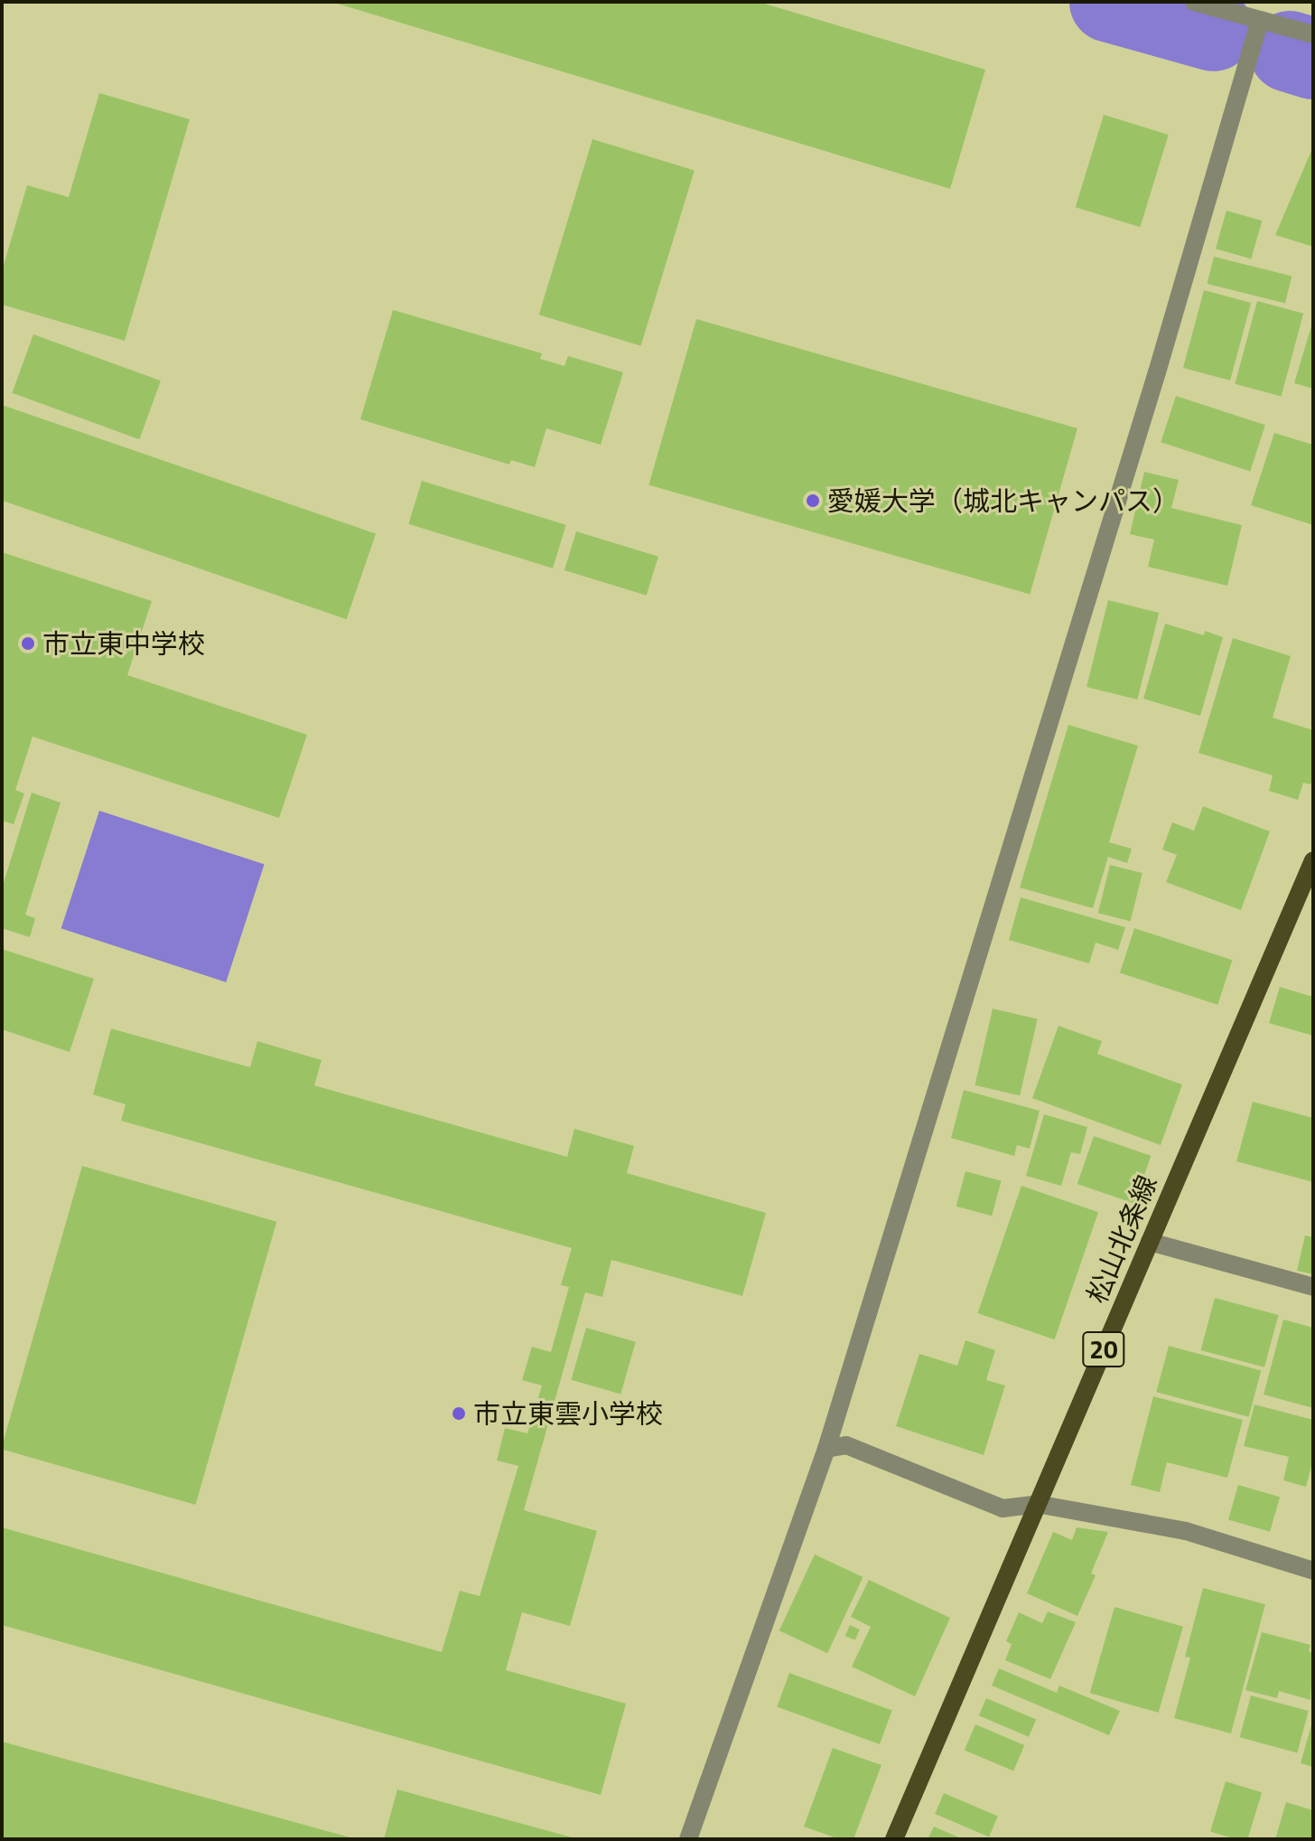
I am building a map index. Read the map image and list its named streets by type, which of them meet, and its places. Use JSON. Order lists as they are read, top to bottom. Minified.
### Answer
{"streets":{"main road":["松山北条線","20"]},"places":["愛媛大学（城北キャンパス）","市立東中学校","市立東雲小学校"]}
